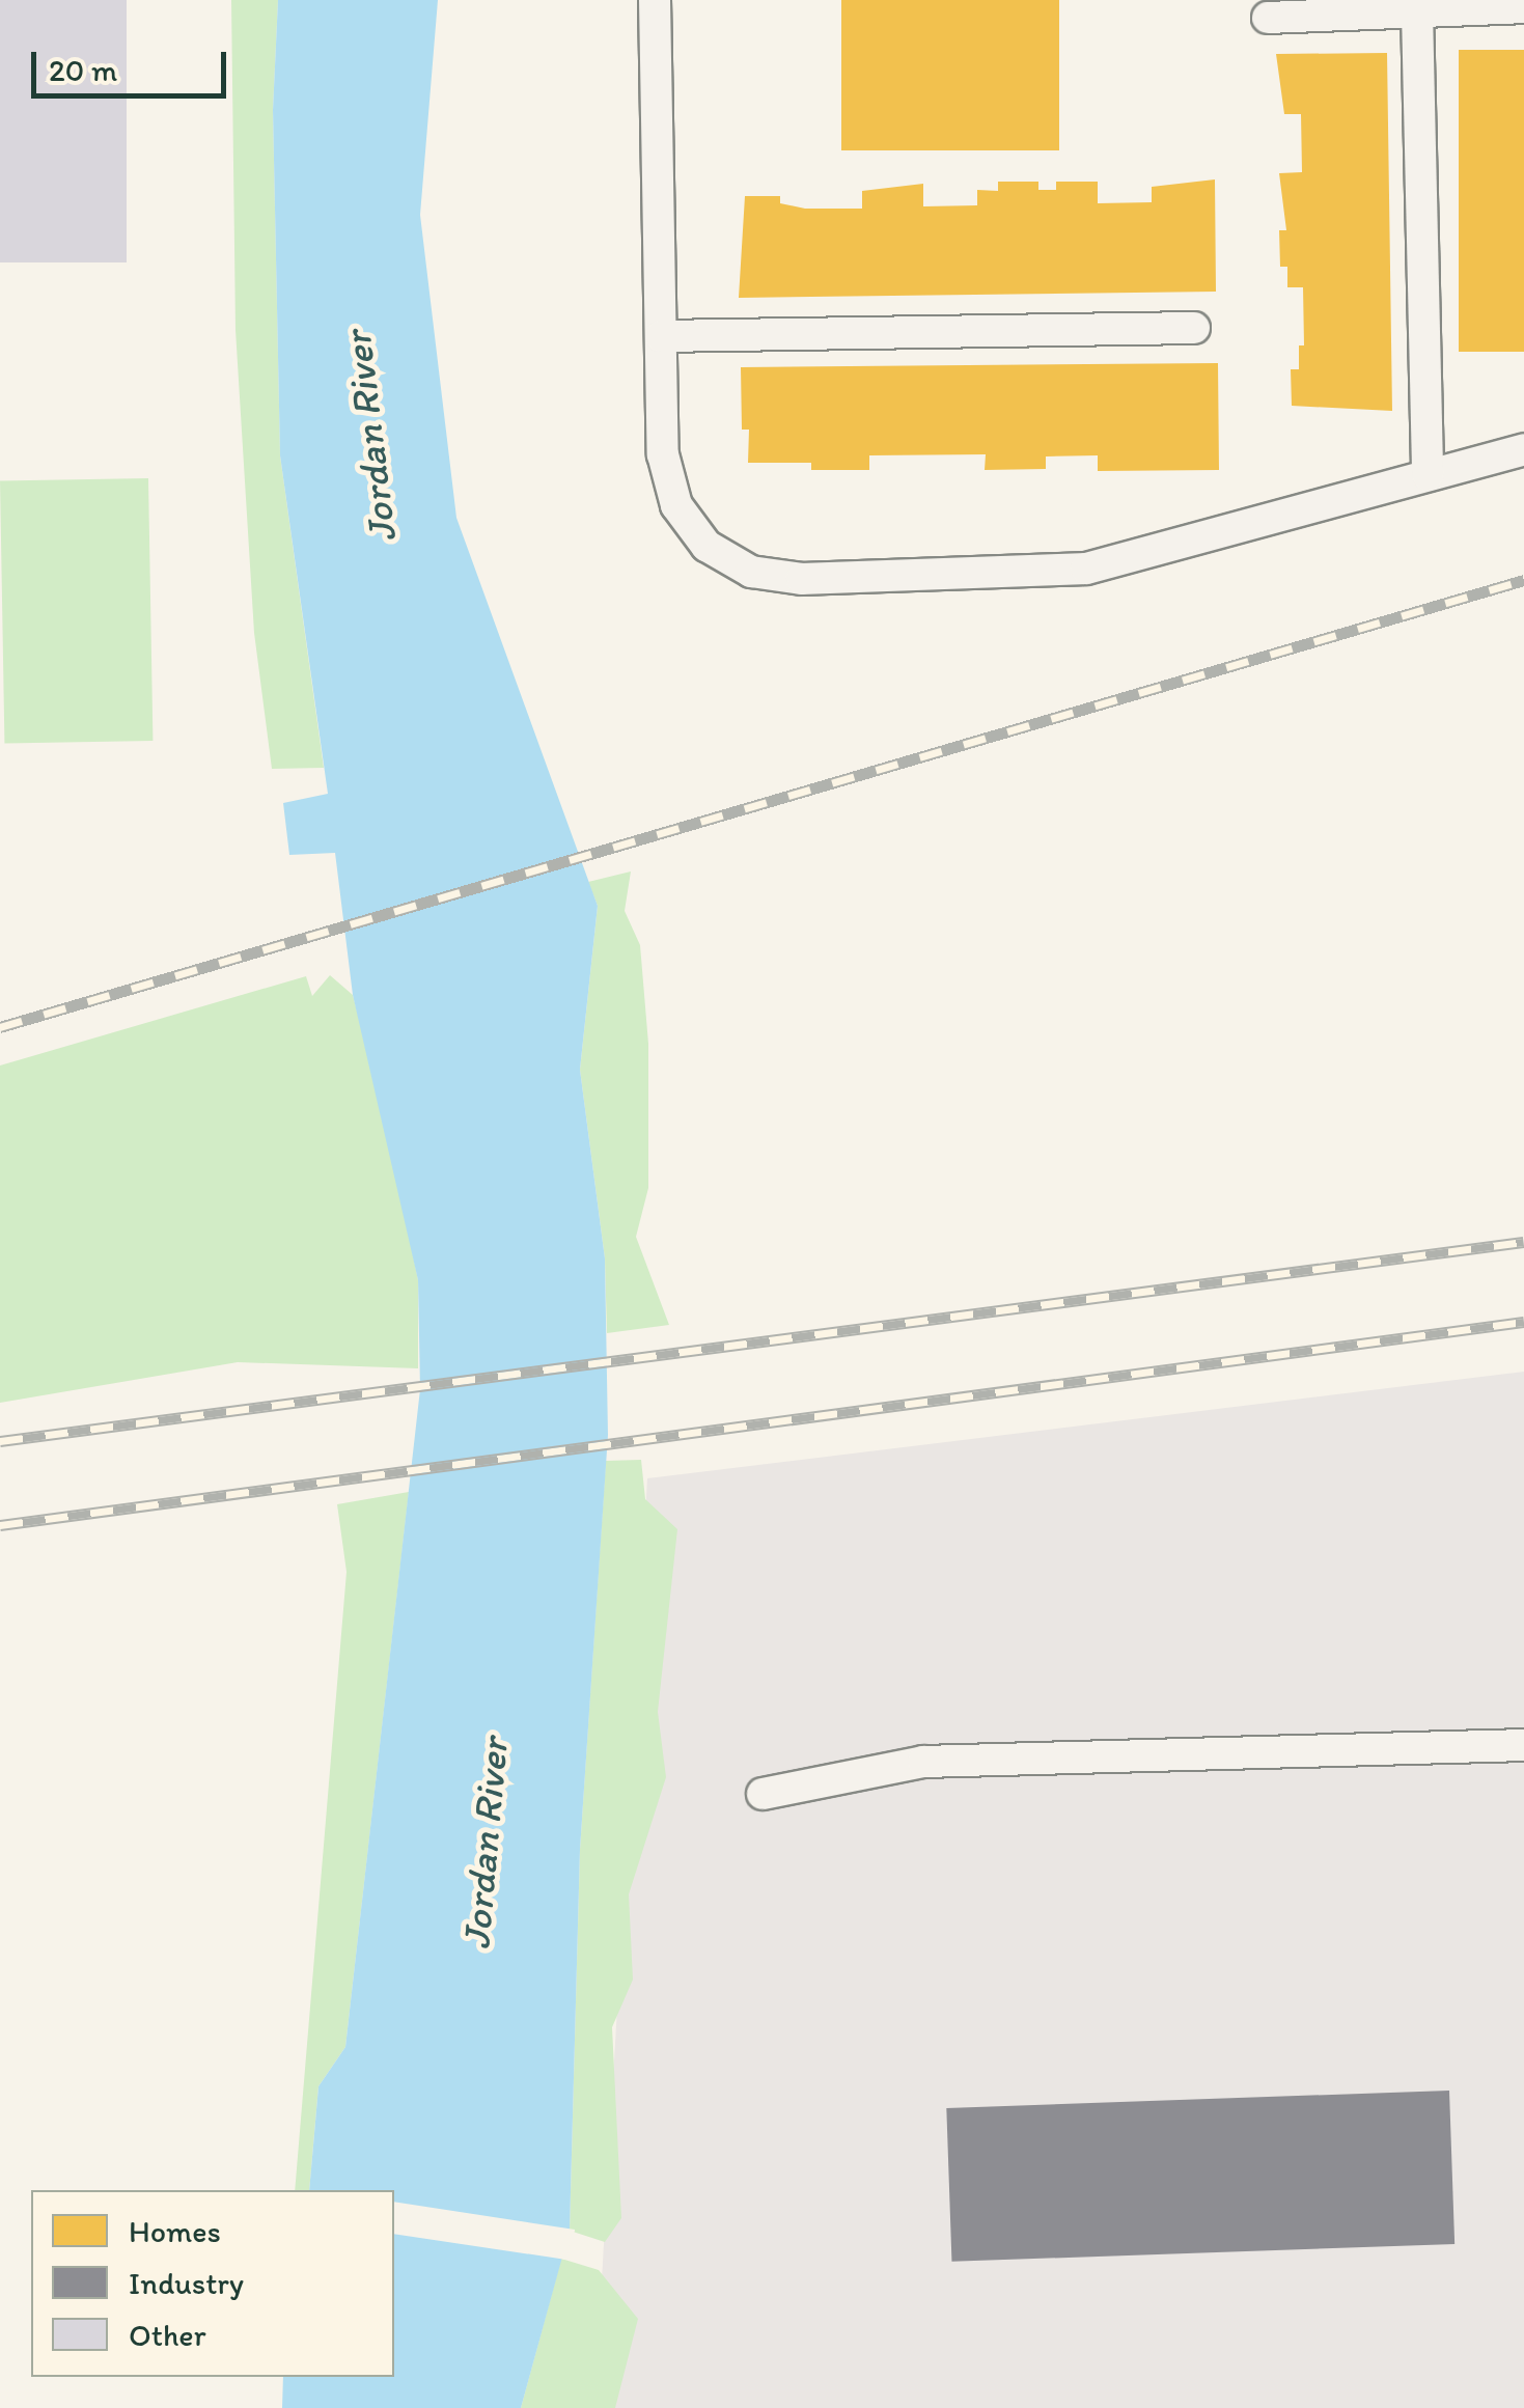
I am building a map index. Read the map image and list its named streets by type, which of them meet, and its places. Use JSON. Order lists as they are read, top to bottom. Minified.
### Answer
{"water":["Jordan River"],"legend":["Homes","Industry","Other"],"scale_bar":"20 m"}
